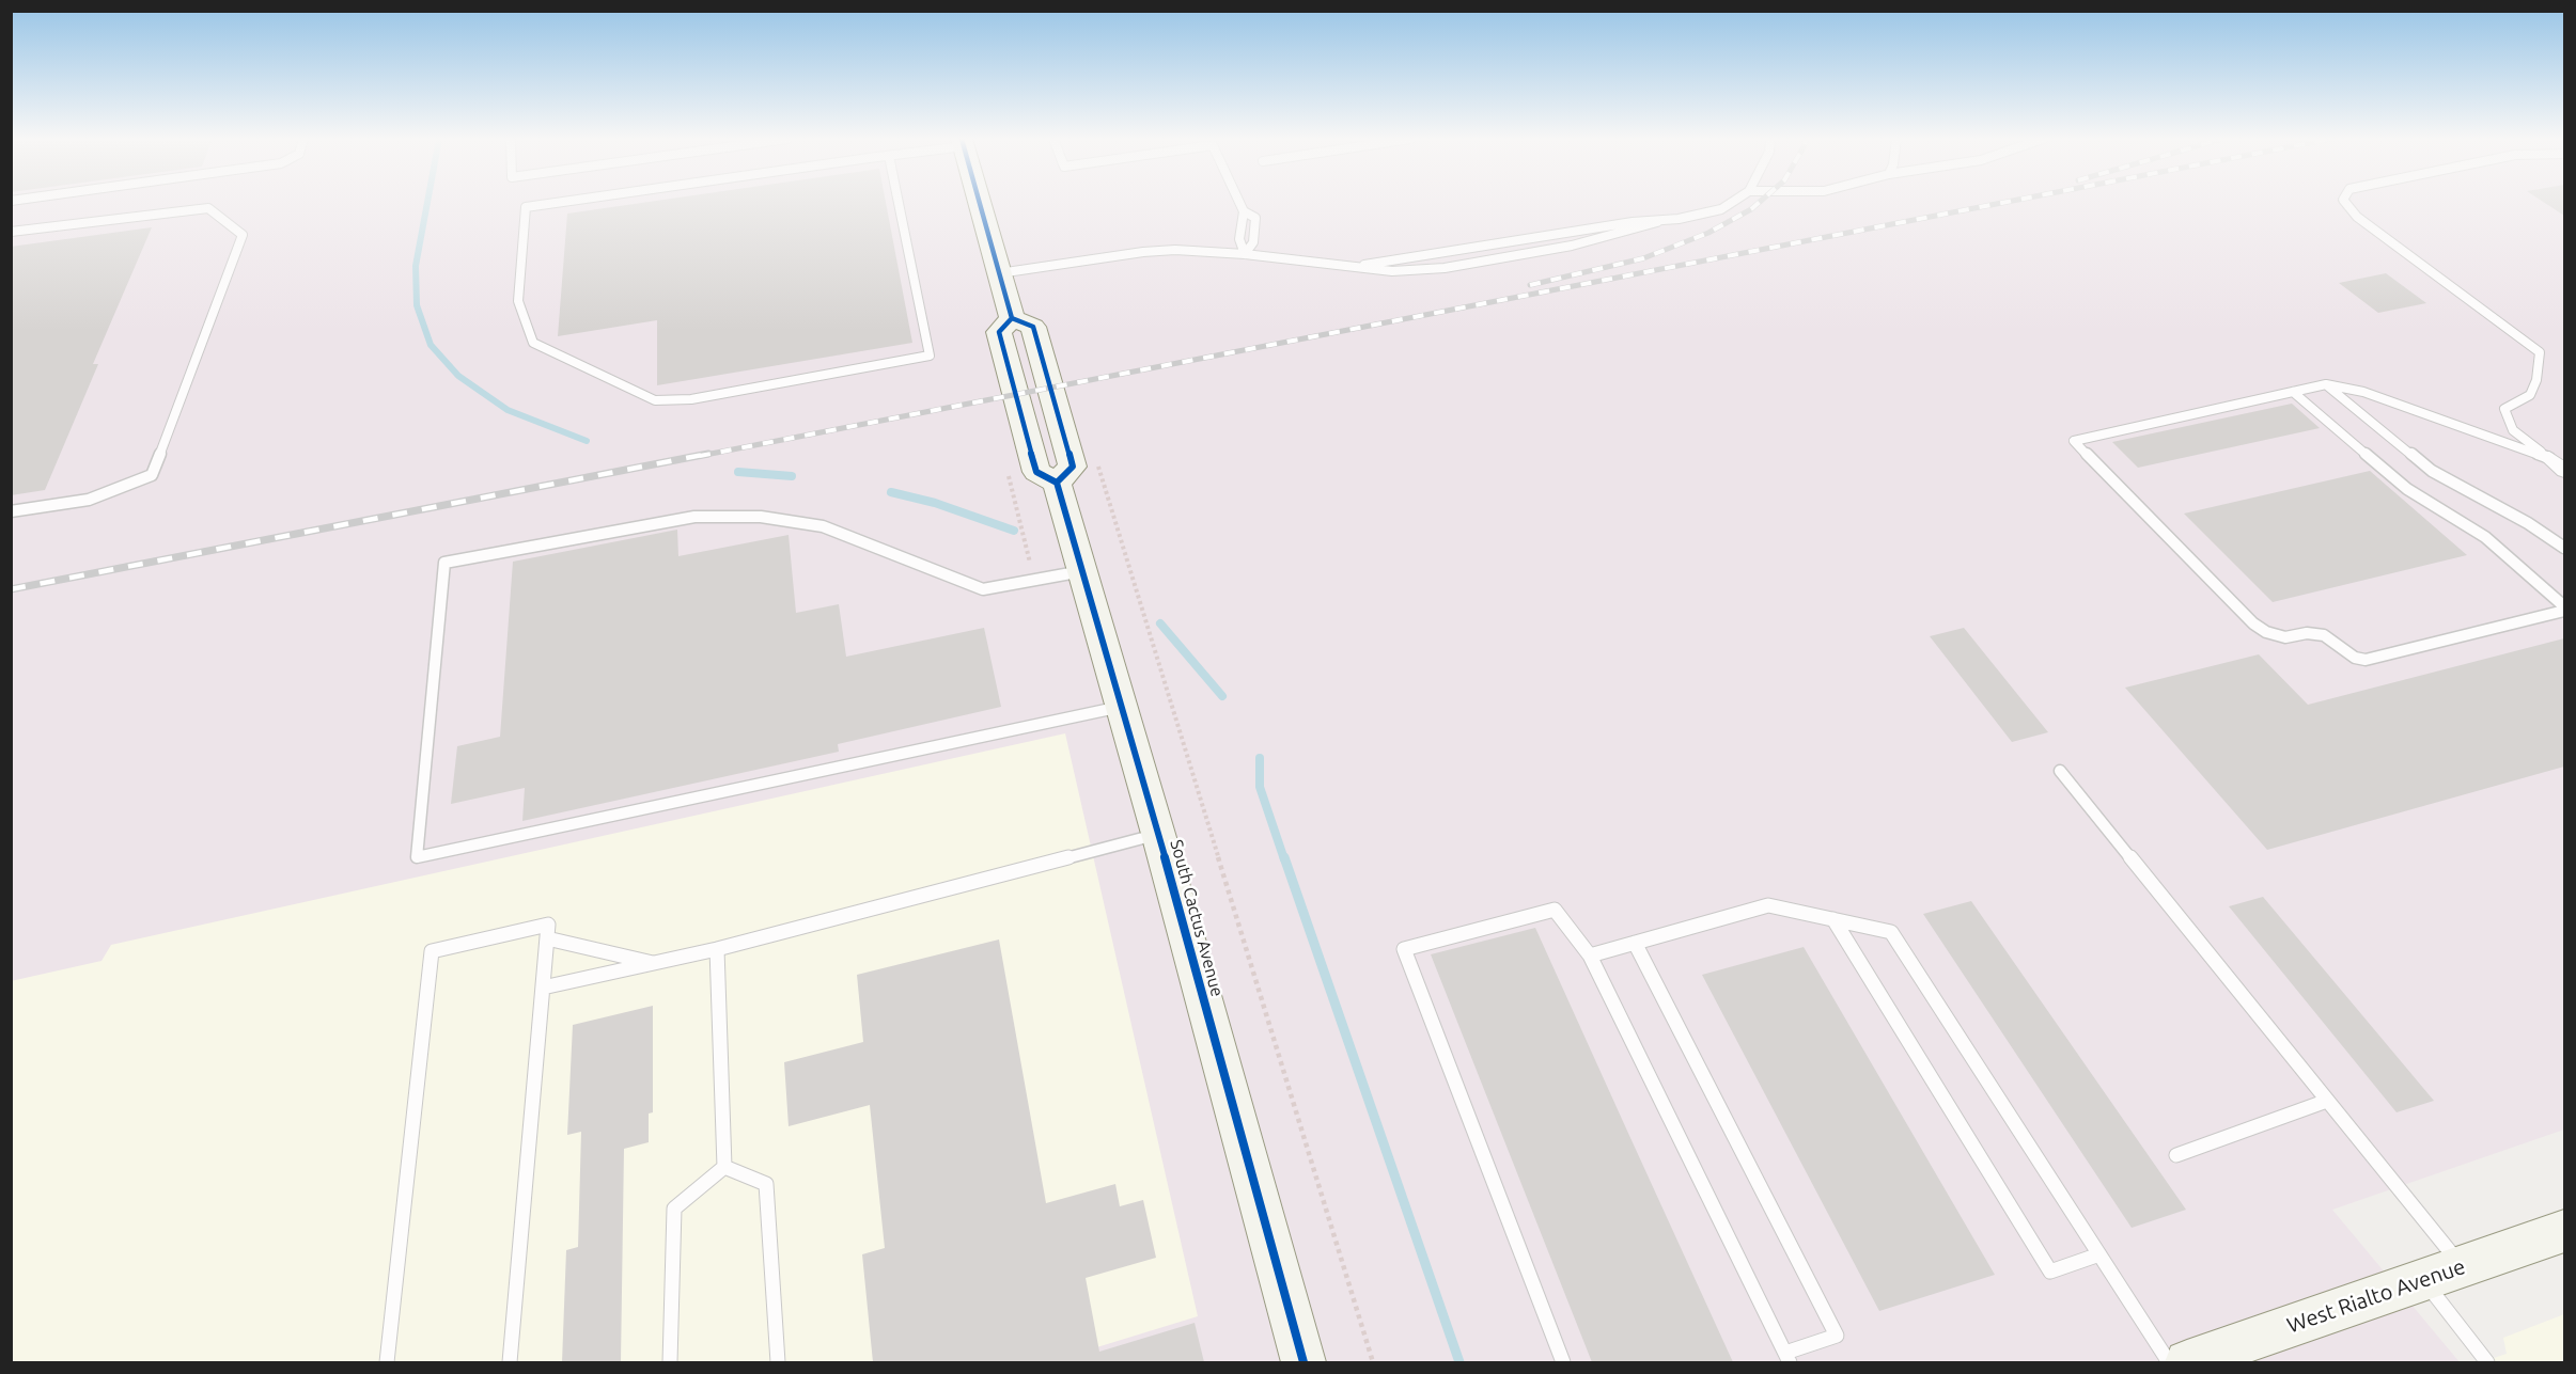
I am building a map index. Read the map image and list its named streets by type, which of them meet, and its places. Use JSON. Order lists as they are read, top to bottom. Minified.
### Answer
{"streets":{"main road":["South Cactus Avenue","West Rialto Avenue"]}}
